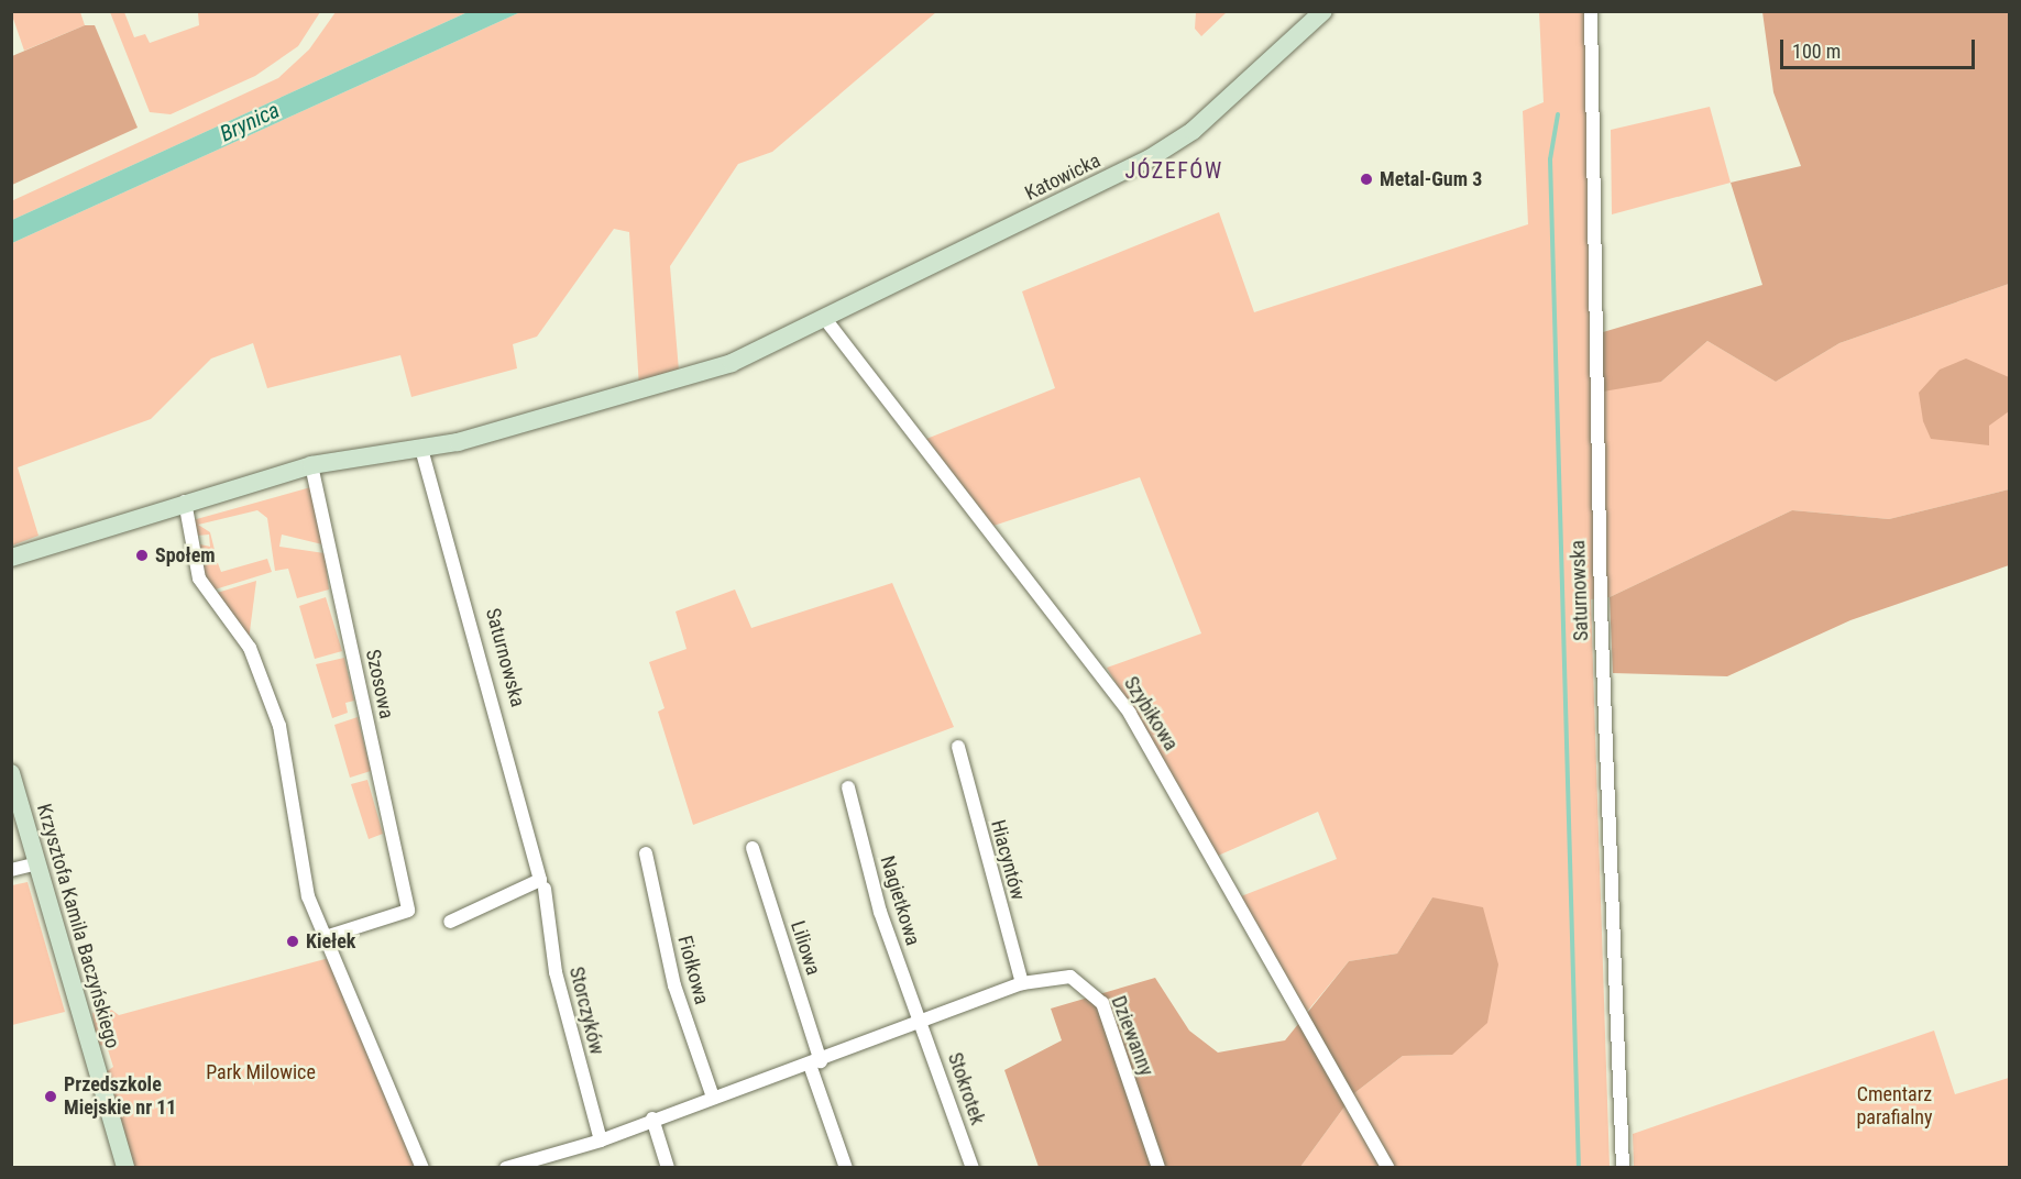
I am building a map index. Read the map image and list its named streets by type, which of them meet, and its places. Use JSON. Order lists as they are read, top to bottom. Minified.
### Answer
{"streets":{"street":["Katowicka","Saturnowska","Szosowa","Szybikowa","Hiacyntów","Nagietkowa","Krzysztofa Kamila Baczyńskiego","Liliowa","Fiołkowa","Storczyków","Dziewanny","Stokrotek"]},"crossings":[["Katowicka","Szybikowa"],["Saturnowska","Storczyków"],["Hiacyntów","Dziewanny"],["Nagietkowa","Dziewanny"],["Nagietkowa","Stokrotek"],["Liliowa","Dziewanny"],["Fiołkowa","Dziewanny"],["Storczyków","Dziewanny"],["Dziewanny","Stokrotek"]],"districts":["JÓZEFÓW"],"water":["Brynica"],"parks":["Park Milowice","Cmentarz parafialny"],"places":["Metal-Gum 3","Społem","Kiełek","Przedszkole Miejskie nr 11"],"scale_bar":"100 m"}
